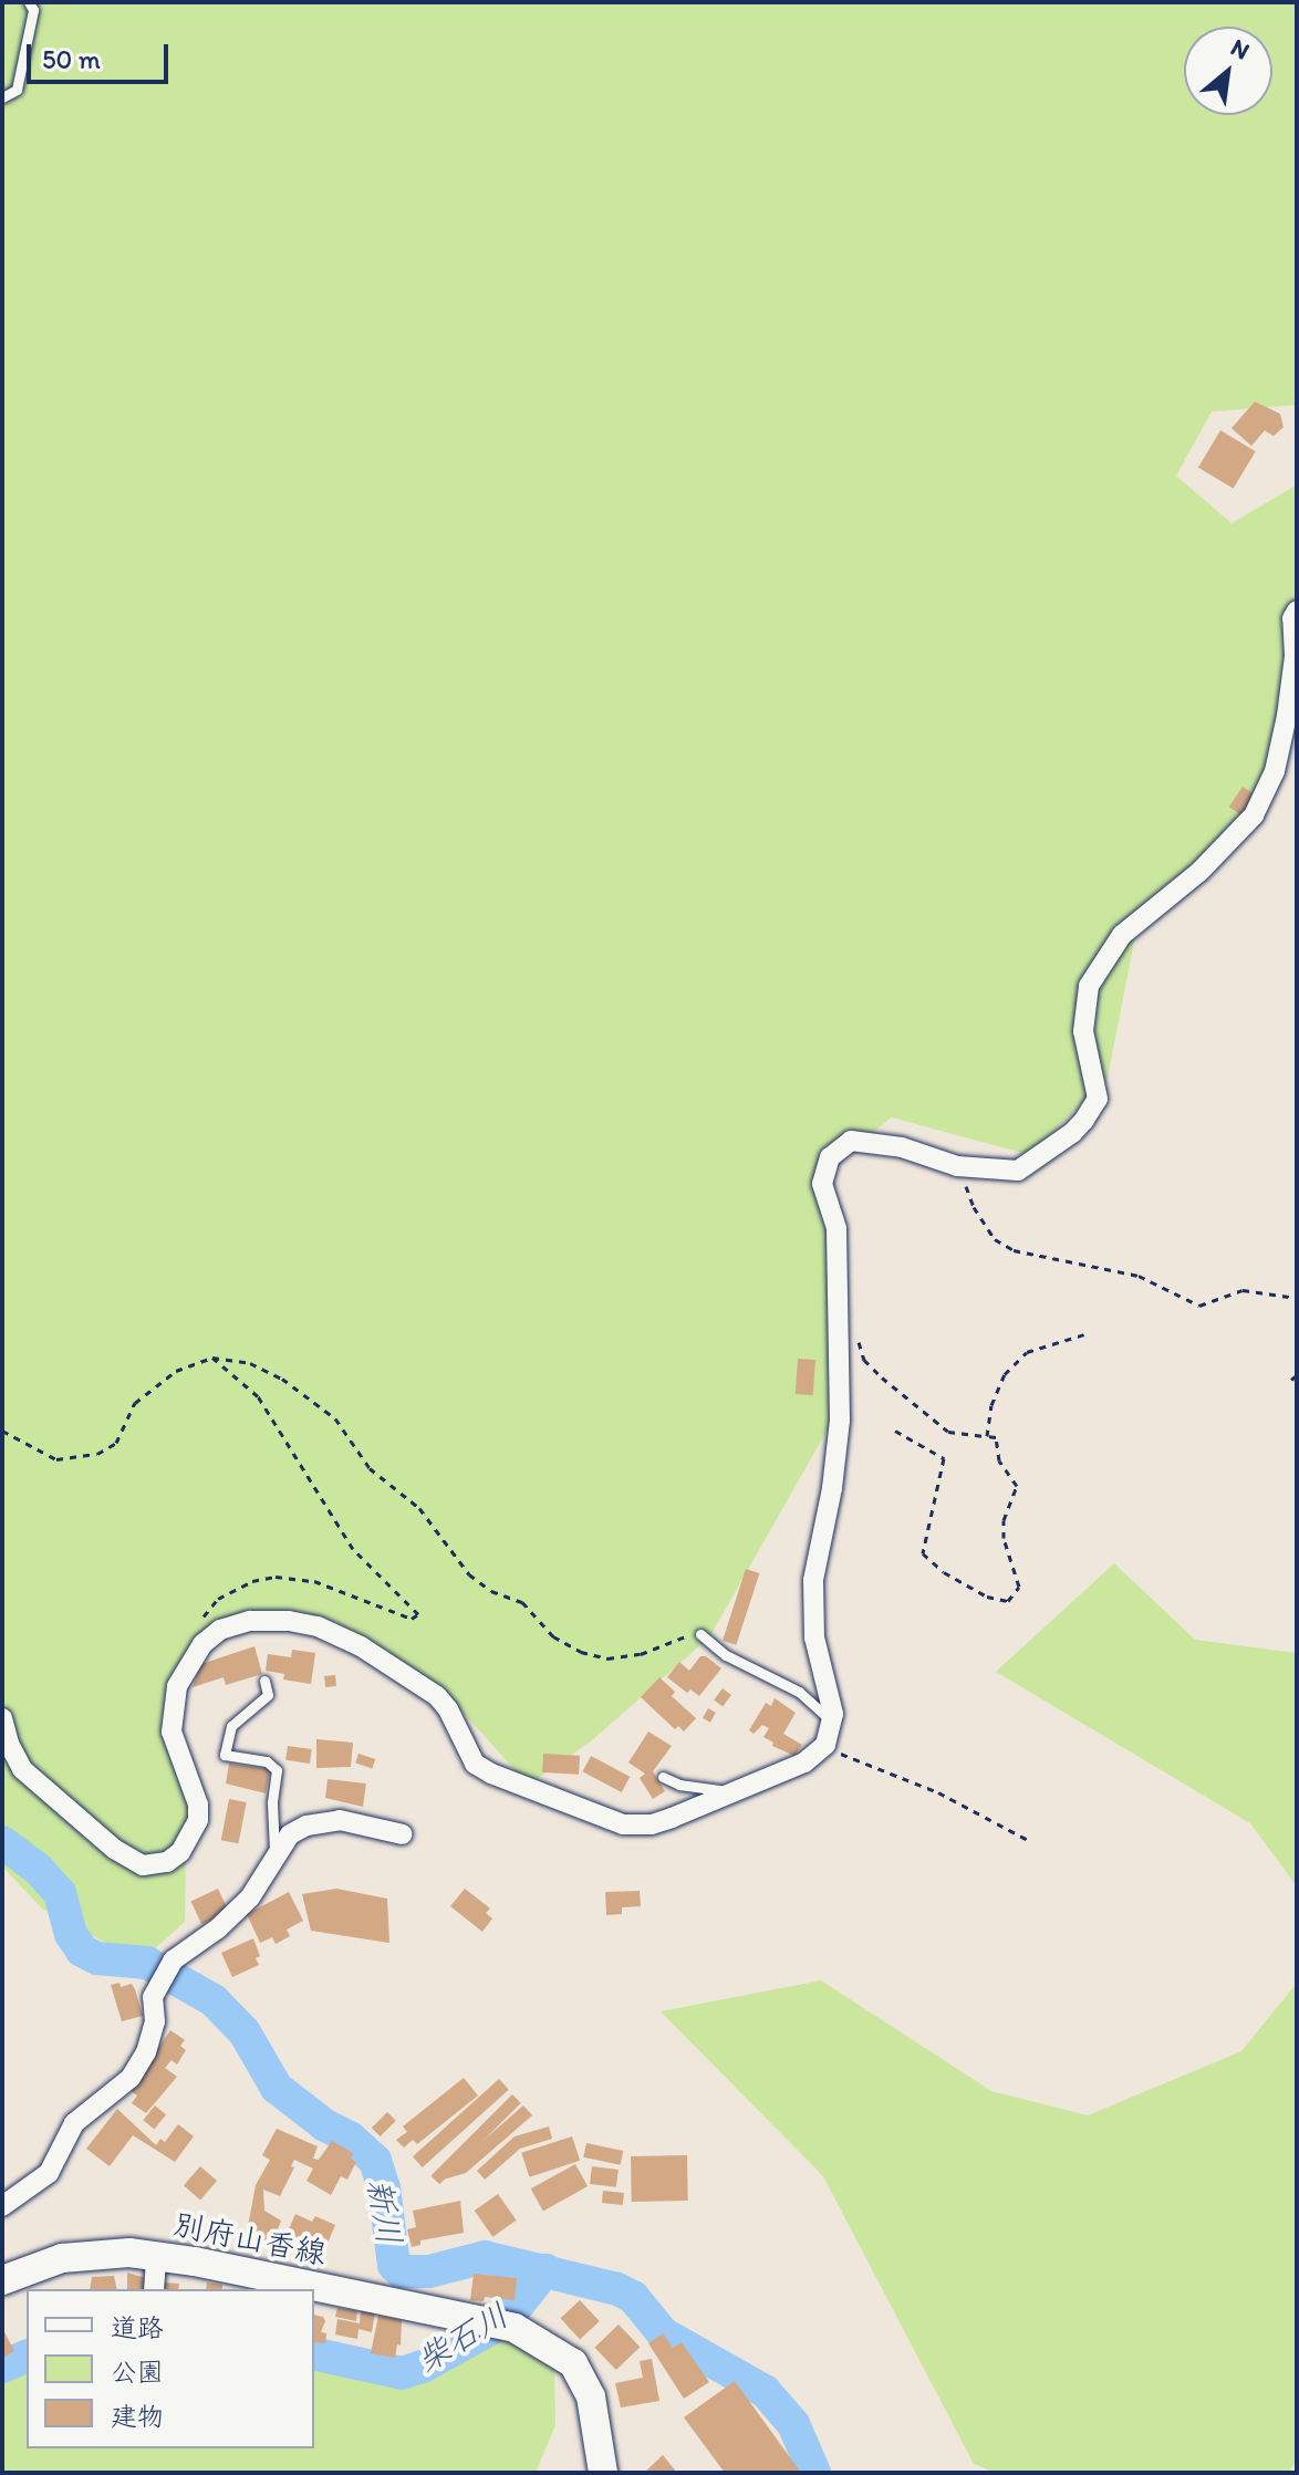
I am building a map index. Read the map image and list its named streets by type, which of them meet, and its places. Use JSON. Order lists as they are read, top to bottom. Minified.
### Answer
{"streets":{"main road":["別府山香線"]},"water":["新川","柴石川"],"legend":["道路","公園","建物"],"scale_bar":"50 m","north":"top right"}
